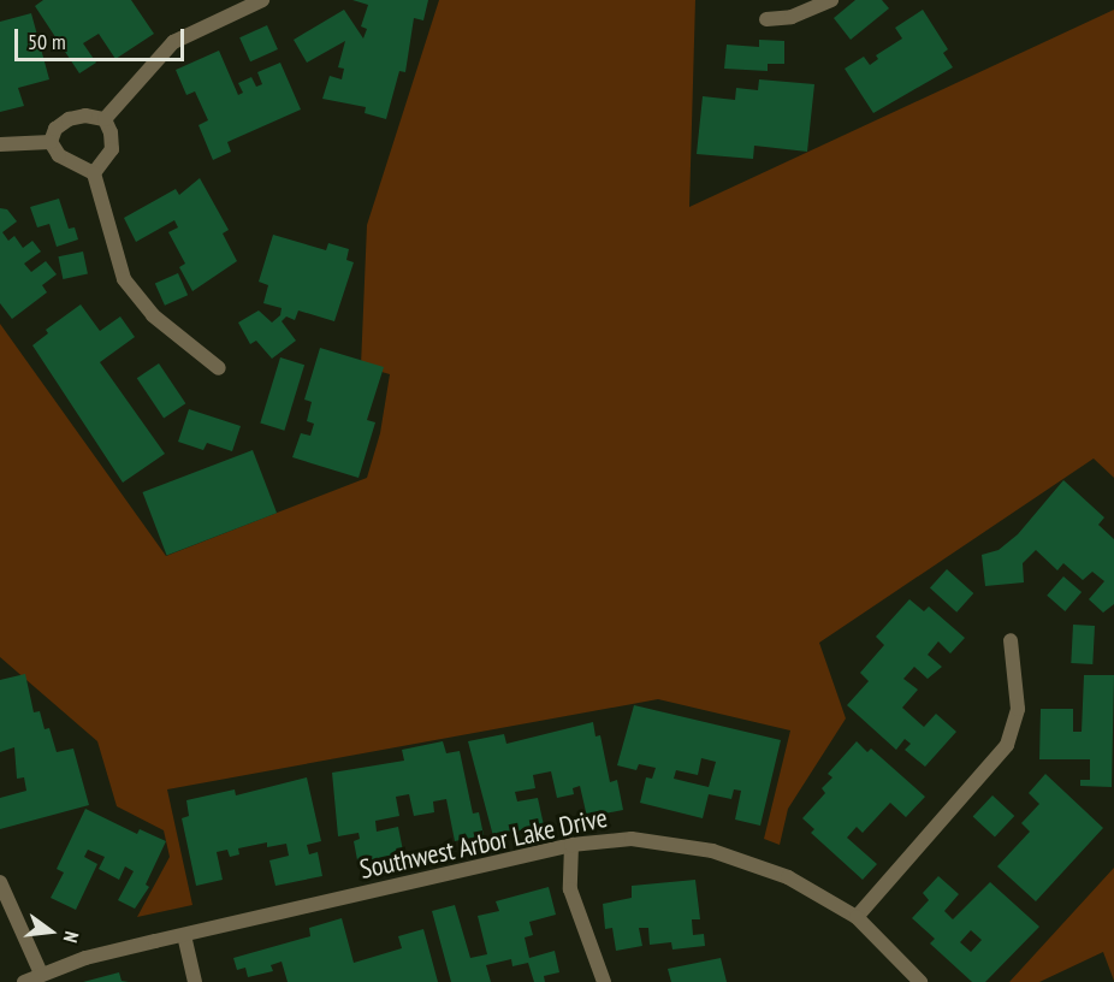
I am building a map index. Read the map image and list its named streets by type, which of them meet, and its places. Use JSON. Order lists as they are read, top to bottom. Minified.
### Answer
{"streets":{"street":["Southwest Arbor Lake Drive"]},"scale_bar":"50 m","north":"right"}
